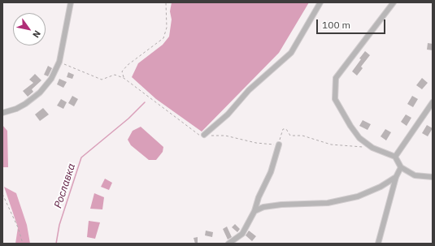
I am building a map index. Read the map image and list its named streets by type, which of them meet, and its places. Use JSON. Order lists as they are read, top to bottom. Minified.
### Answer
{"water":["Рославка"],"scale_bar":"100 m","north":"bottom right"}
